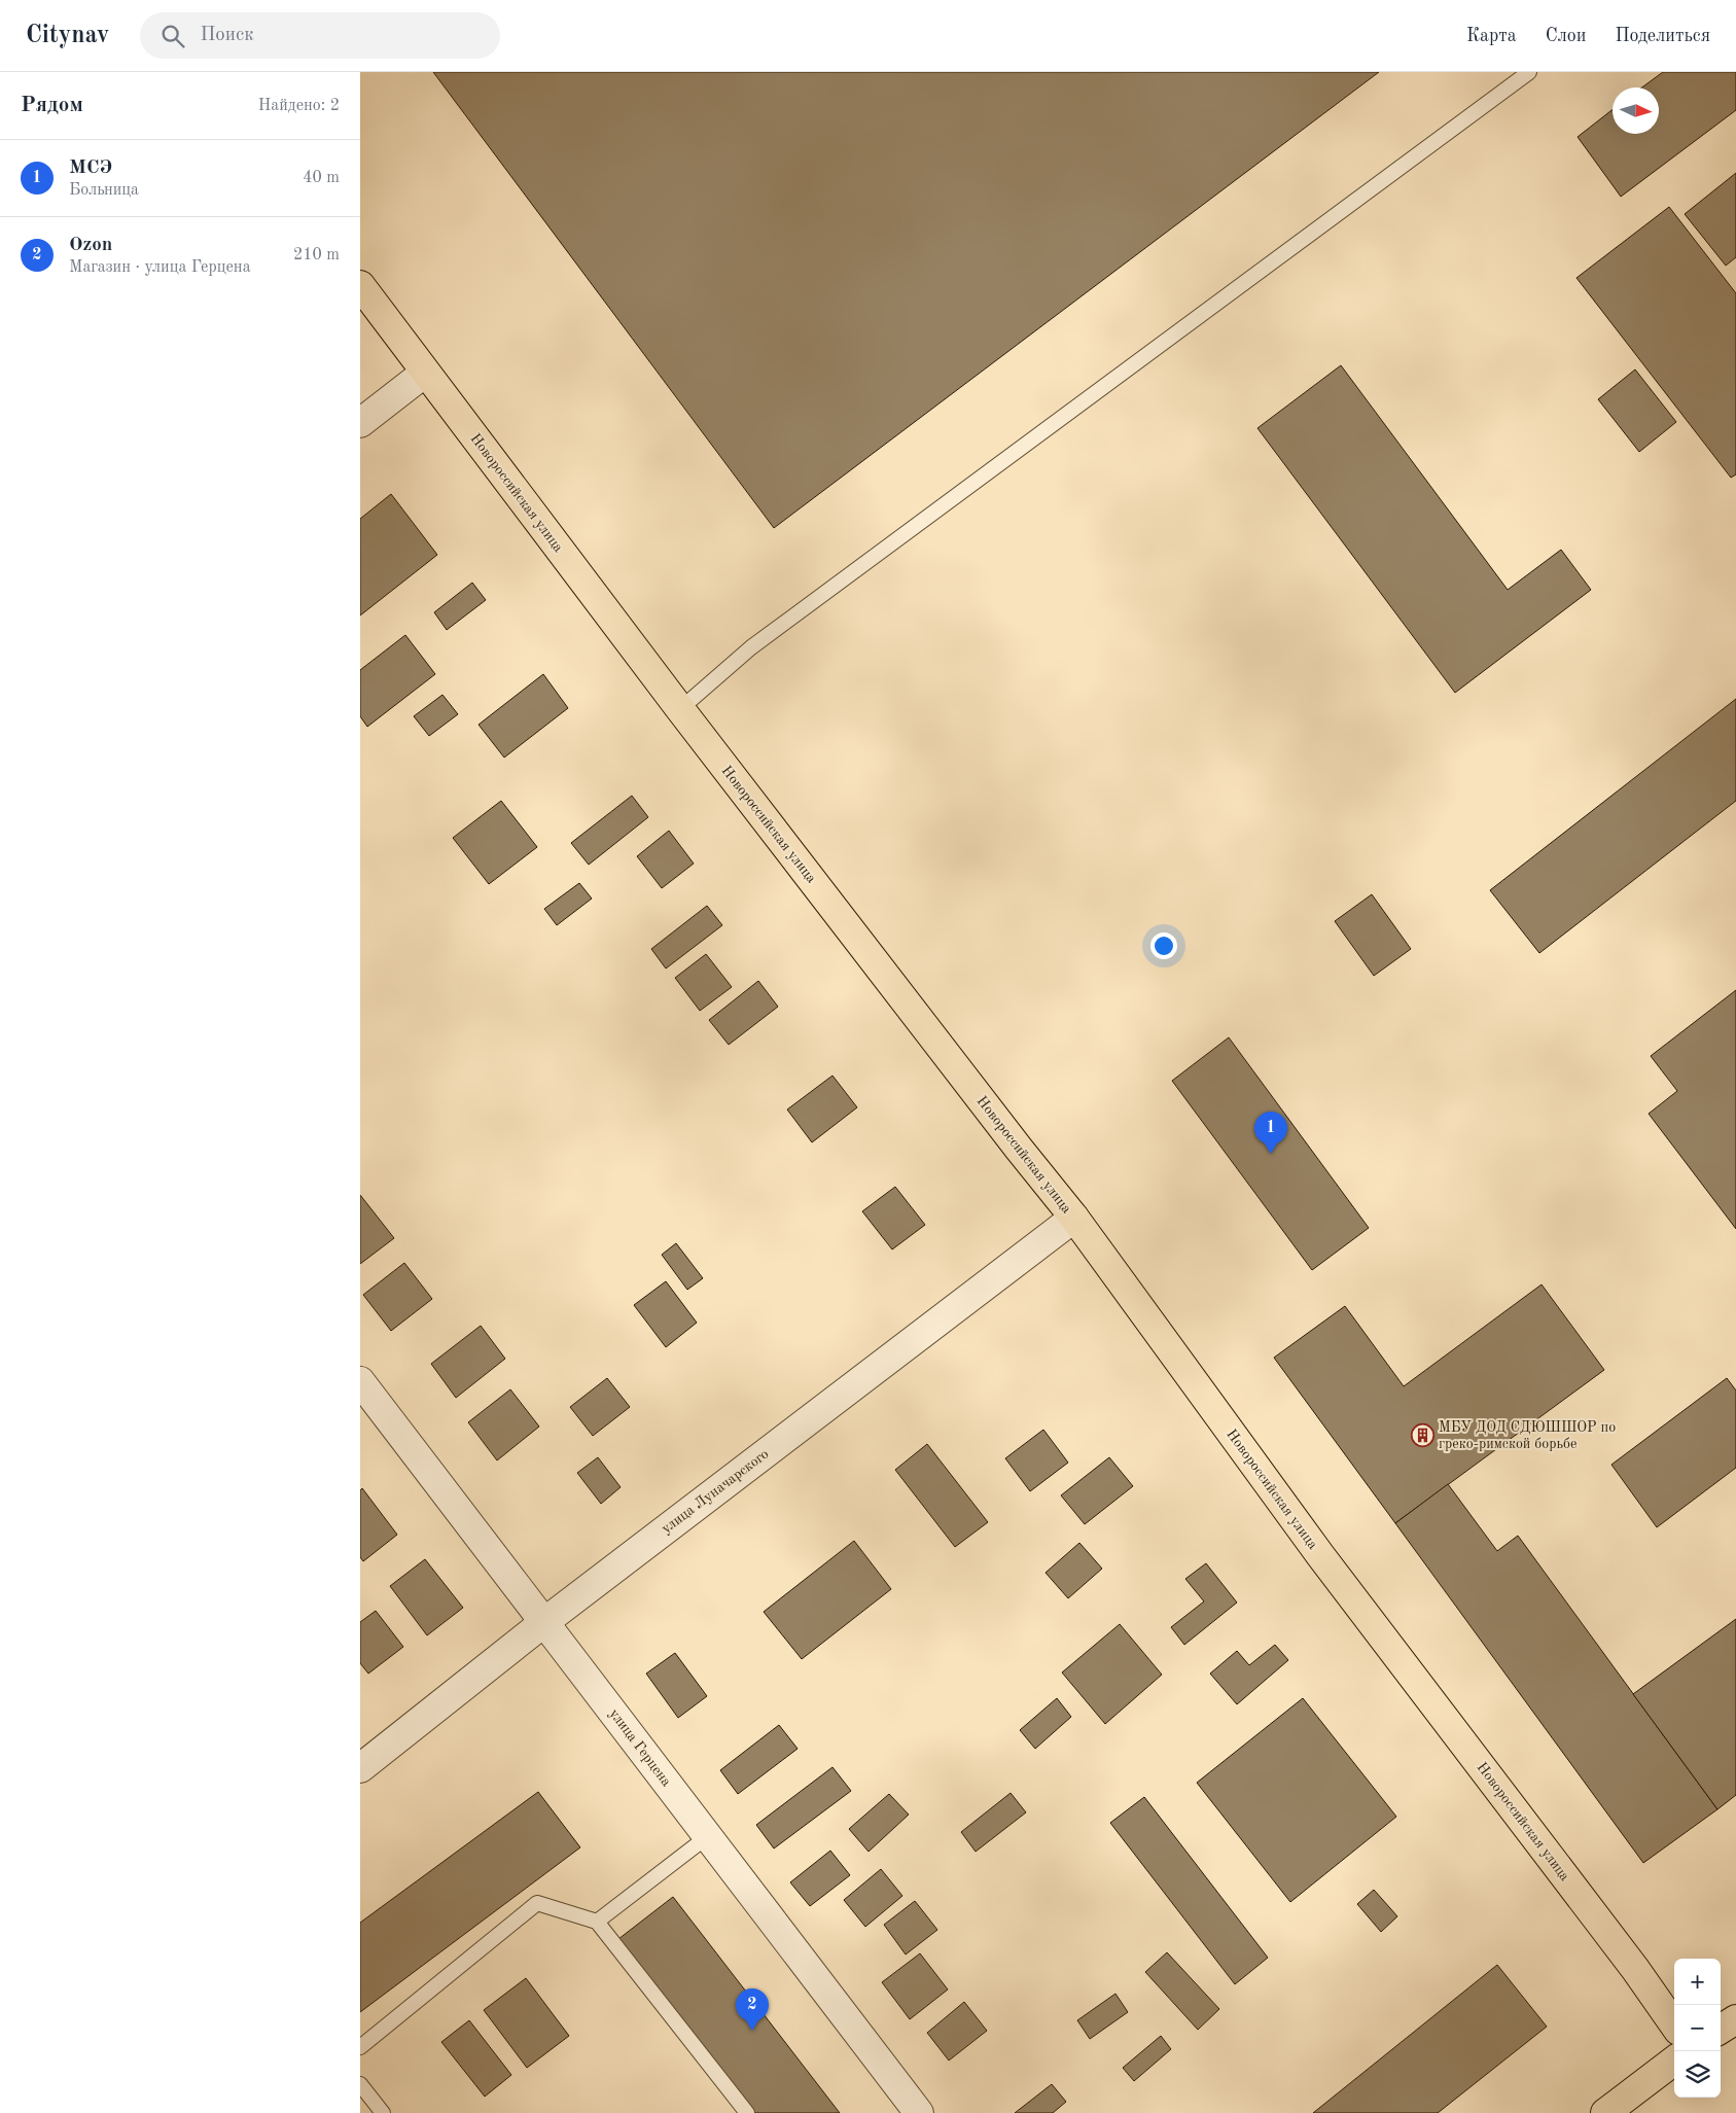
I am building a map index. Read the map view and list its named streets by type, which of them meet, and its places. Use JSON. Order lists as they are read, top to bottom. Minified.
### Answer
{"streets":{"main road":["Новороссийская улица"],"street":["улица Луначарского","улица Герцена"]},"crossings":[["Новороссийская улица","улица Луначарского"],["улица Луначарского","улица Герцена"]],"places":{"building":["МБУ ДОД СДЮШШОР по греко-римской борьбе"]},"north":"right","page":{"header":"Citynav","search":"Поиск","nav":["Карта","Слои","Поделиться"],"heading":["Рядом","Найдено: 2"],"list":[{"mark":"1","name":"МСЭ","note":"Больница","value":"40 m"},{"mark":"2","name":"Ozon","note":"Магазин · улица Герцена","value":"210 m"}],"pins":["1","2"],"map_buttons":["+","−"]}}
